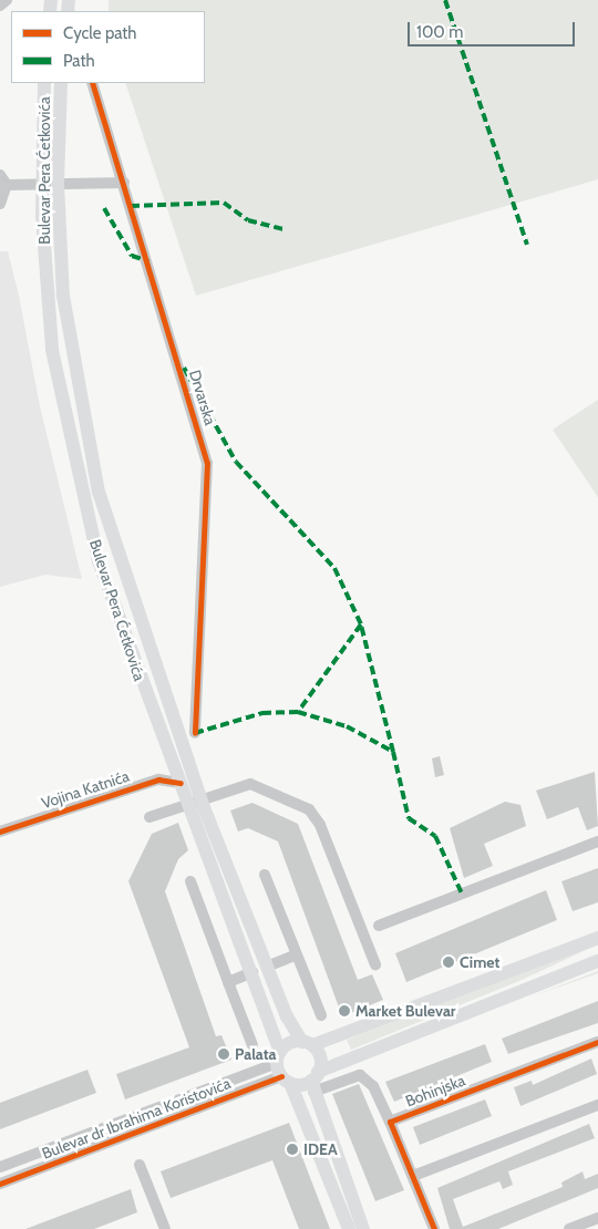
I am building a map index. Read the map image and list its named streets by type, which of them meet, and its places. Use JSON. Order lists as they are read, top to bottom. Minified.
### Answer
{"streets":{"main road":["Bulevar Pera Ćetkovića"],"street":["Drvarska","Vojina Katnića","Bohinjska","Bulevar dr Ibrahima Koristovića"]},"crossings":[["Bulevar Pera Ćetkovića","Vojina Katnića"],["Bulevar Pera Ćetkovića","Bulevar dr Ibrahima Koristovića"]],"places":["Cimet","Market Bulevar","Palata","IDEA"],"legend":["Cycle path","Path"],"scale_bar":"100 m"}
